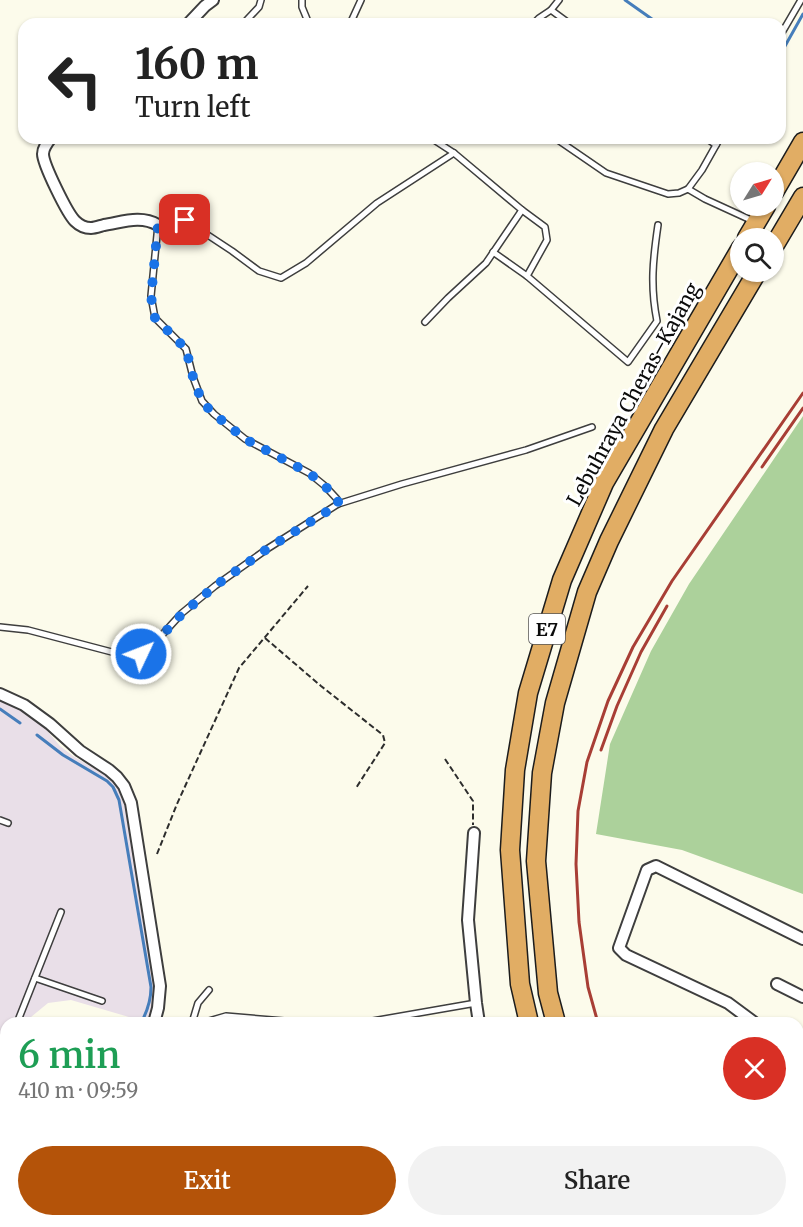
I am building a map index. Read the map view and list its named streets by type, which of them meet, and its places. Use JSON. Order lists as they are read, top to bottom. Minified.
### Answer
{"streets":{"highway":["Lebuhraya Cheras–Kajang","E7"]},"north":"top right","page":{"turn":["160 m","Turn left"],"heading":["6 min","410 m · 09:59"],"buttons":["Exit","Share"]}}
